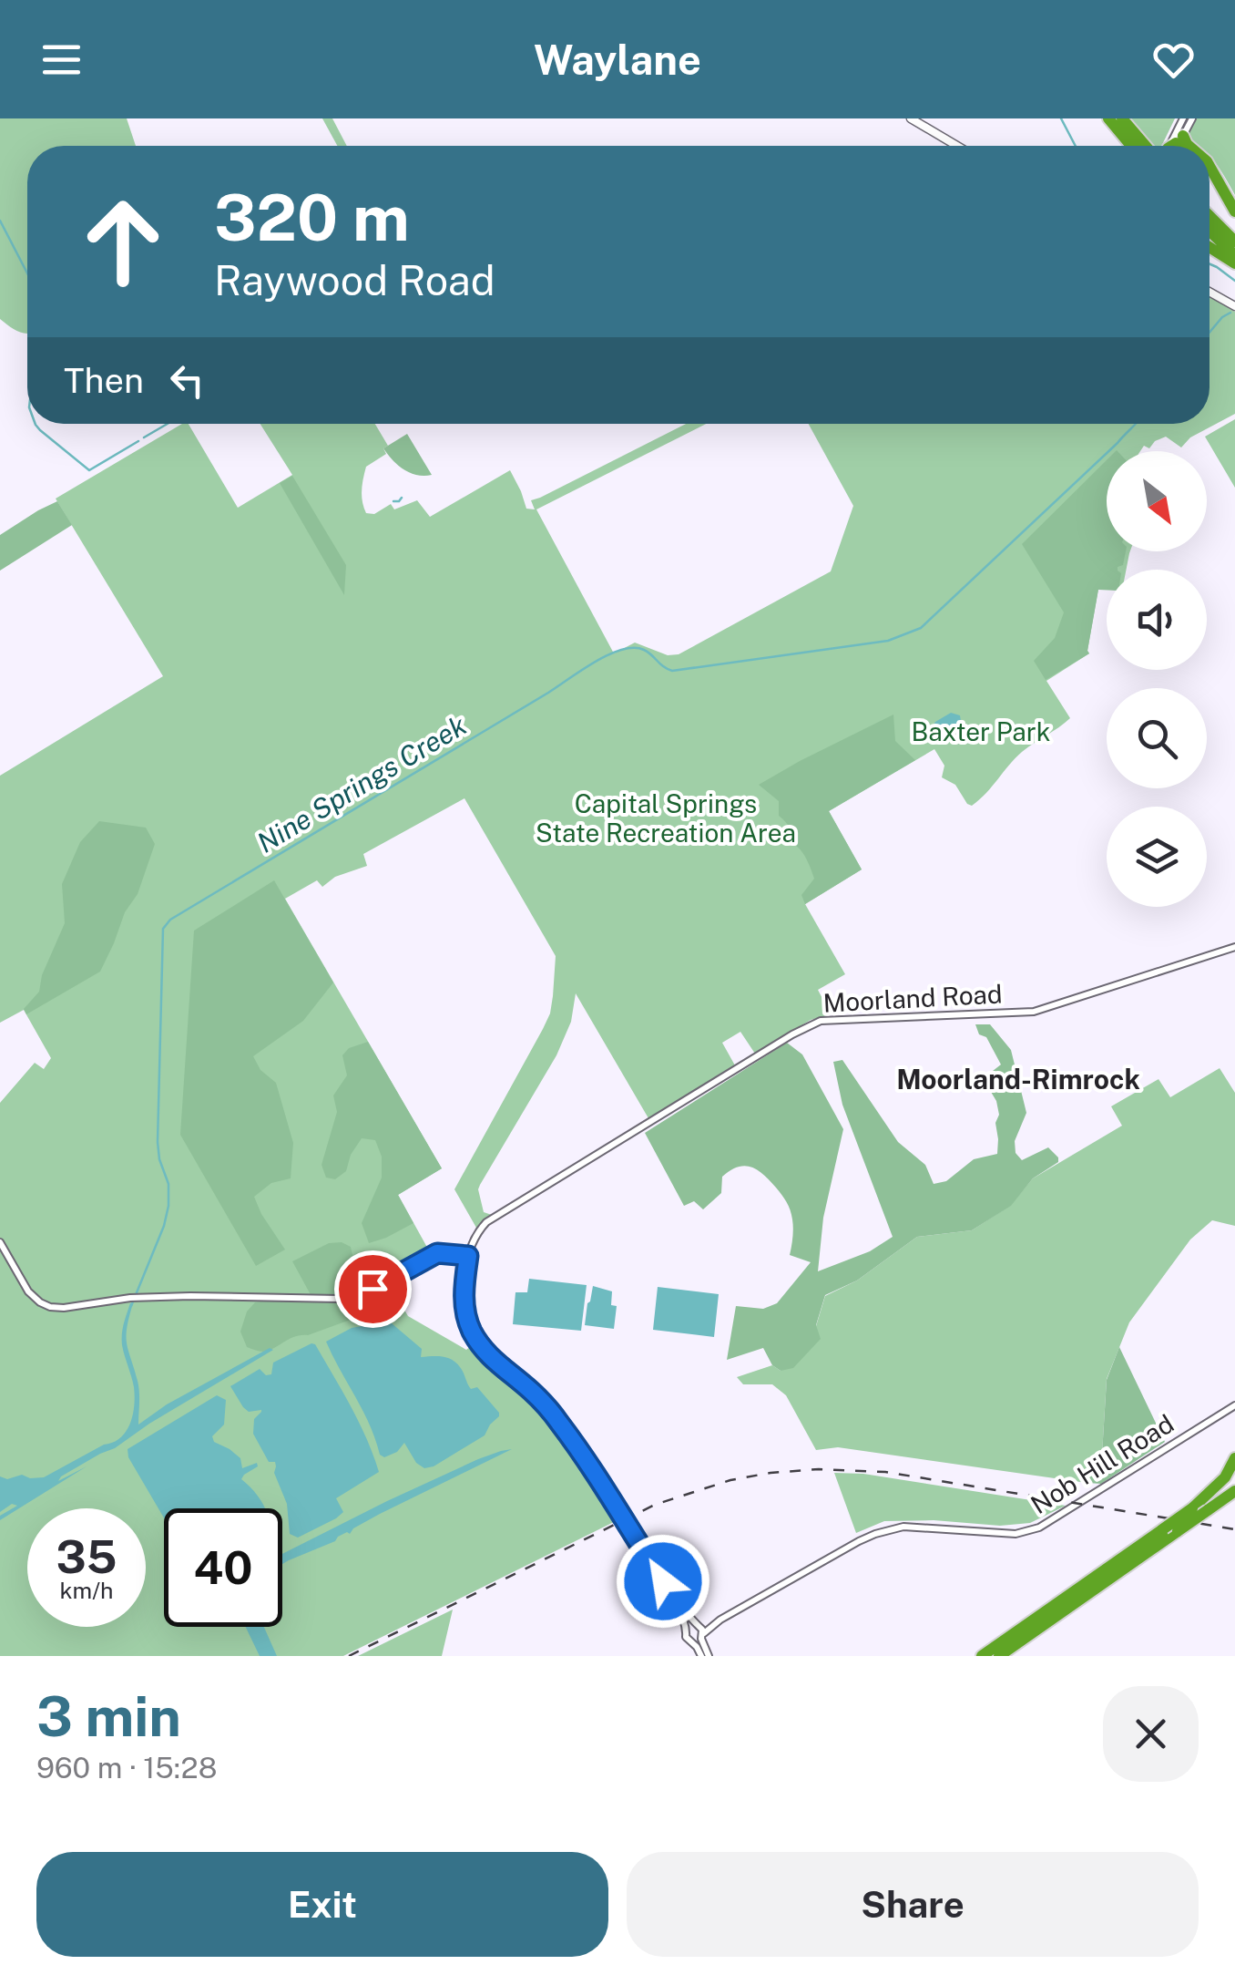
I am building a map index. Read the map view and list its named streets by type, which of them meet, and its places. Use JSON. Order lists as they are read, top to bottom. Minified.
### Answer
{"streets":{"street":["Moorland Road","Nob Hill Road"]},"districts":["Moorland-Rimrock"],"water":["Nine Springs Creek"],"parks":["Baxter Park","Capital Springs State Recreation Area"],"north":"bottom right","page":{"header":"Waylane","turn":["320 m","Raywood Road"],"then":"Then","speed":"35 km/h","limit":"40","heading":["3 min","960 m · 15:28"],"buttons":["Exit","Share"]}}
